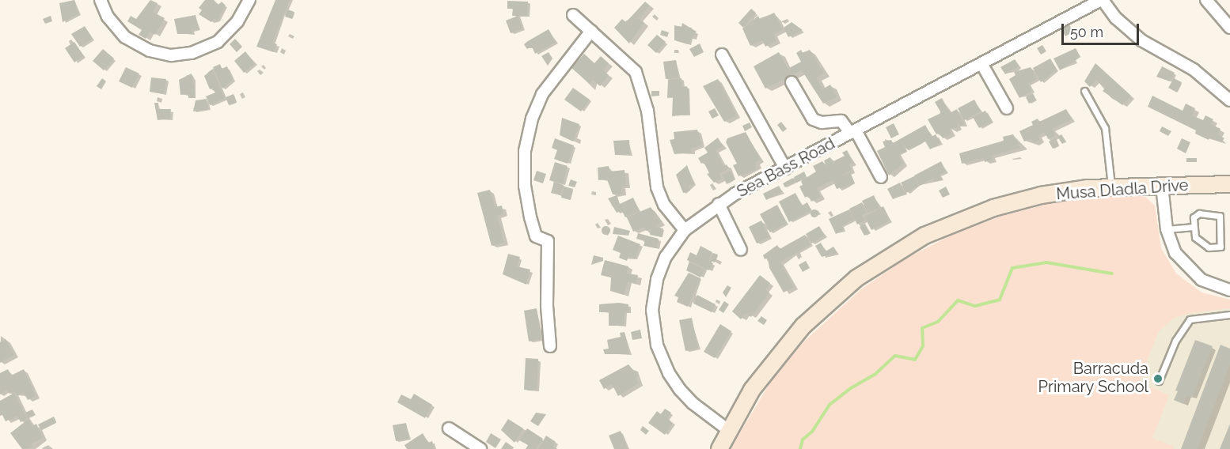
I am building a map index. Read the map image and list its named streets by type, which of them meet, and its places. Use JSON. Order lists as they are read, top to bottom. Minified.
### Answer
{"streets":{"street":["Sea Bass Road","Musa Dladla Drive"]},"crossings":[["Sea Bass Road","Musa Dladla Drive"]],"places":["Barracuda Primary School"],"scale_bar":"50 m"}
